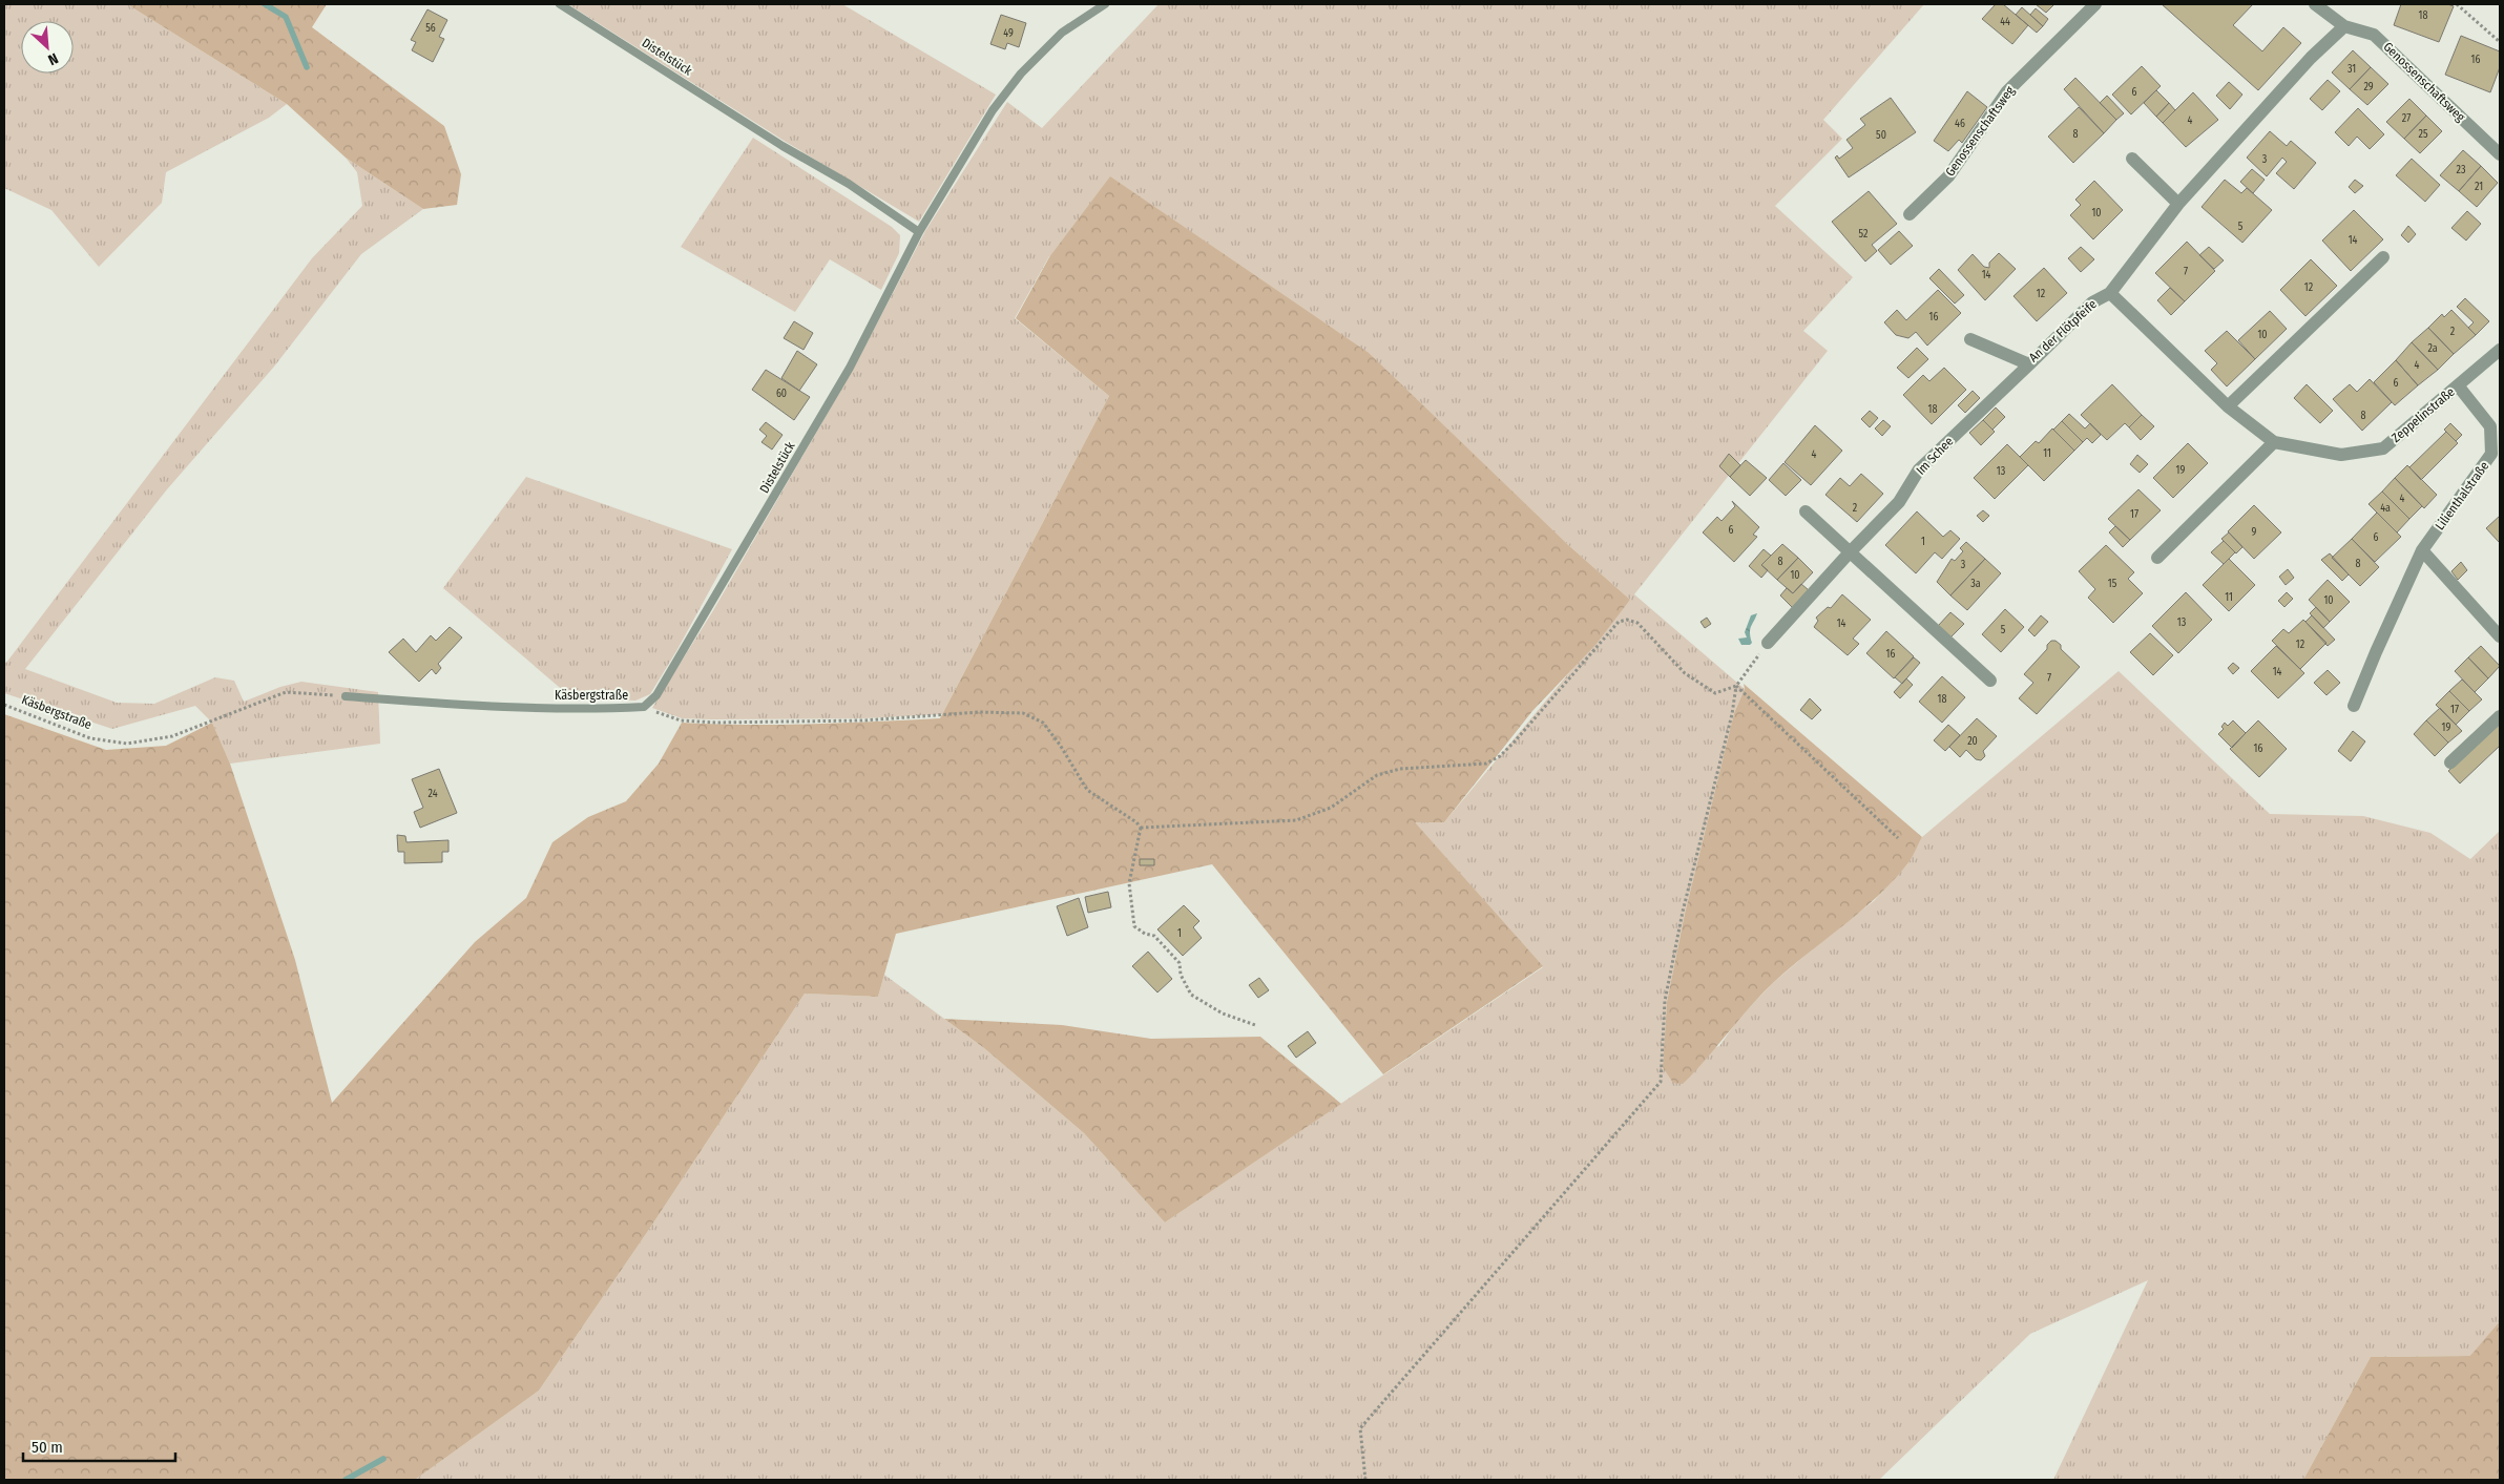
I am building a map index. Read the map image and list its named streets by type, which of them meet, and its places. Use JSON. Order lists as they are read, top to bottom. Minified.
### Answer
{"streets":{"street":["Genossenschaftsweg","An der Flötpfeife","Zeppelinstraße","Im Schee","Lilienthalstraße"],"lane":["Distelstück","Käsbergstraße"]},"crossings":[["Distelstück","Käsbergstraße"],["Genossenschaftsweg","An der Flötpfeife"],["An der Flötpfeife","Zeppelinstraße"],["An der Flötpfeife","Im Schee"],["Zeppelinstraße","Lilienthalstraße"]],"house_numbers":["18","44","56","49","16","31","29","6","27","4","46","8","25","50","3","23","21","10","5","52","14","7","14","12","12","16","2","10","2a","4","6","60","18","8","11","4","19","13","4","2","4a","17","6","9","6","1","8","8","3","10","3a","15","11","10","13","14","5","12","16","14","7","18","17","19","20","16","24","1"],"scale_bar":"50 m","north":"bottom right"}
